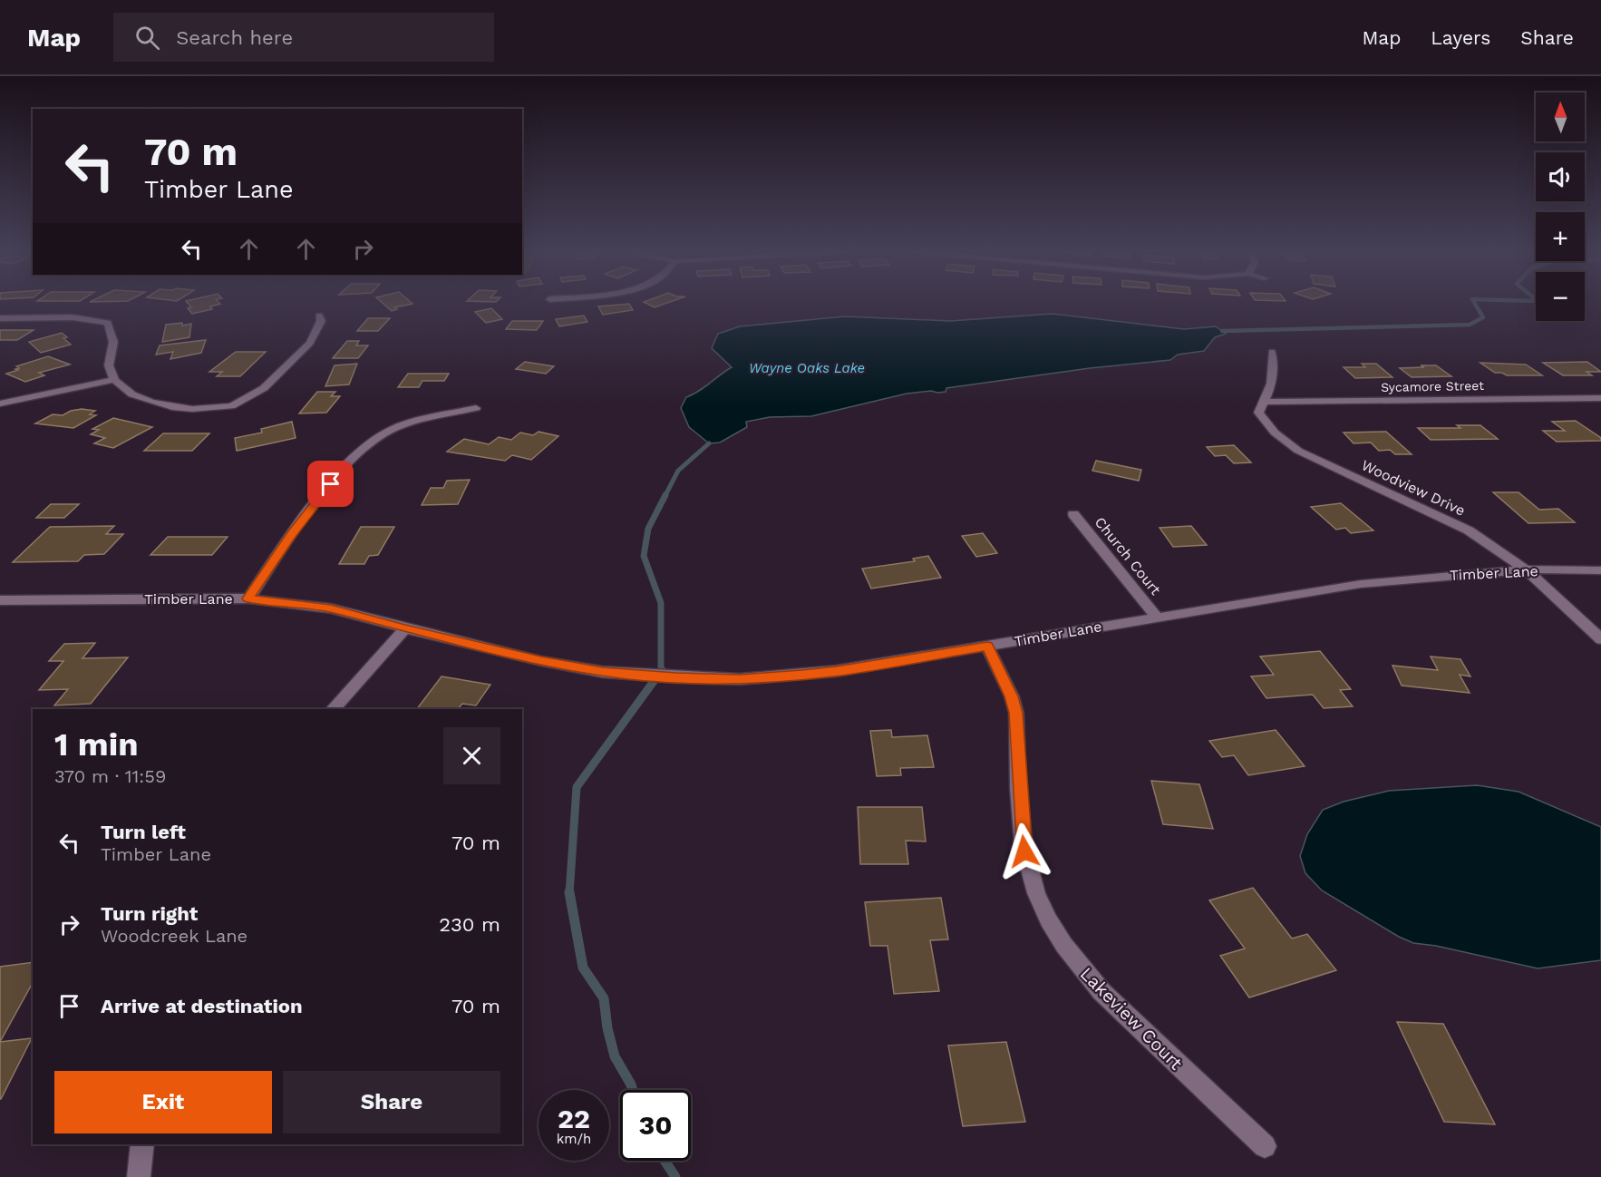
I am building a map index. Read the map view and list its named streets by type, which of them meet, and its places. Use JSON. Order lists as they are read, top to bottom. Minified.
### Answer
{"streets":{"street":["Sycamore Street","Woodview Drive","Church Court","Timber Lane","Lakeview Court"]},"crossings":[["Sycamore Street","Woodview Drive"],["Woodview Drive","Timber Lane"],["Church Court","Timber Lane"],["Timber Lane","Lakeview Court"]],"water":["Wayne Oaks Lake"],"north":"top","page":{"header":"Map","search":"Search here","nav":["Map","Layers","Share"],"map_buttons":["+","−"],"turn":["70 m","Timber Lane"],"heading":["1 min","370 m · 11:59"],"list":[{"name":"Turn left","note":"Timber Lane","value":"70 m"},{"name":"Turn right","note":"Woodcreek Lane","value":"230 m"},{"name":"Arrive at destination","value":"70 m"}],"buttons":["Exit","Share"],"speed":"22 km/h","limit":"30"}}
